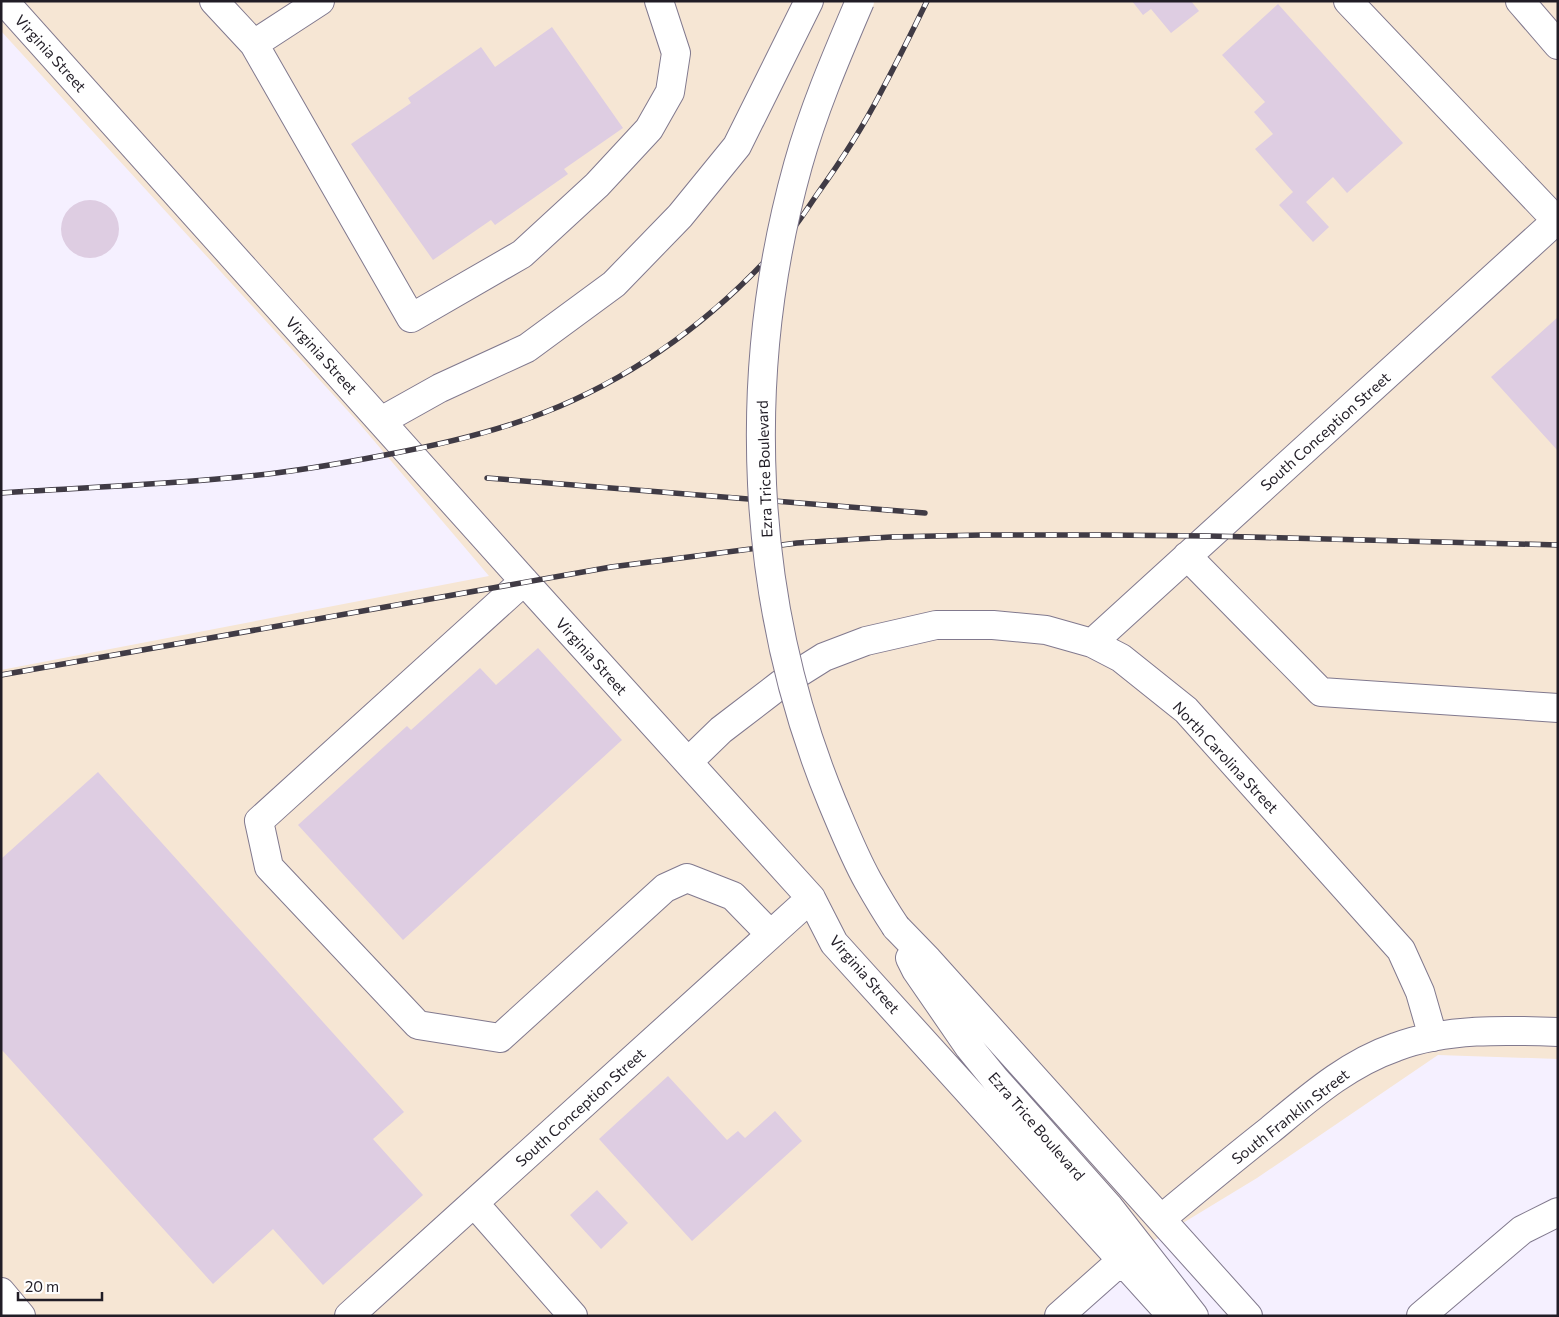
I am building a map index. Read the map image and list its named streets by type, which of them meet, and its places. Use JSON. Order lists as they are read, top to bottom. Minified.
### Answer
{"streets":{"main road":["Virginia Street","South Conception Street","Ezra Trice Boulevard","North Carolina Street","South Franklin Street"]},"crossings":[["Virginia Street","South Conception Street"],["Virginia Street","North Carolina Street"],["South Conception Street","North Carolina Street"],["Ezra Trice Boulevard","South Franklin Street"],["North Carolina Street","South Franklin Street"]],"scale_bar":"20 m"}
